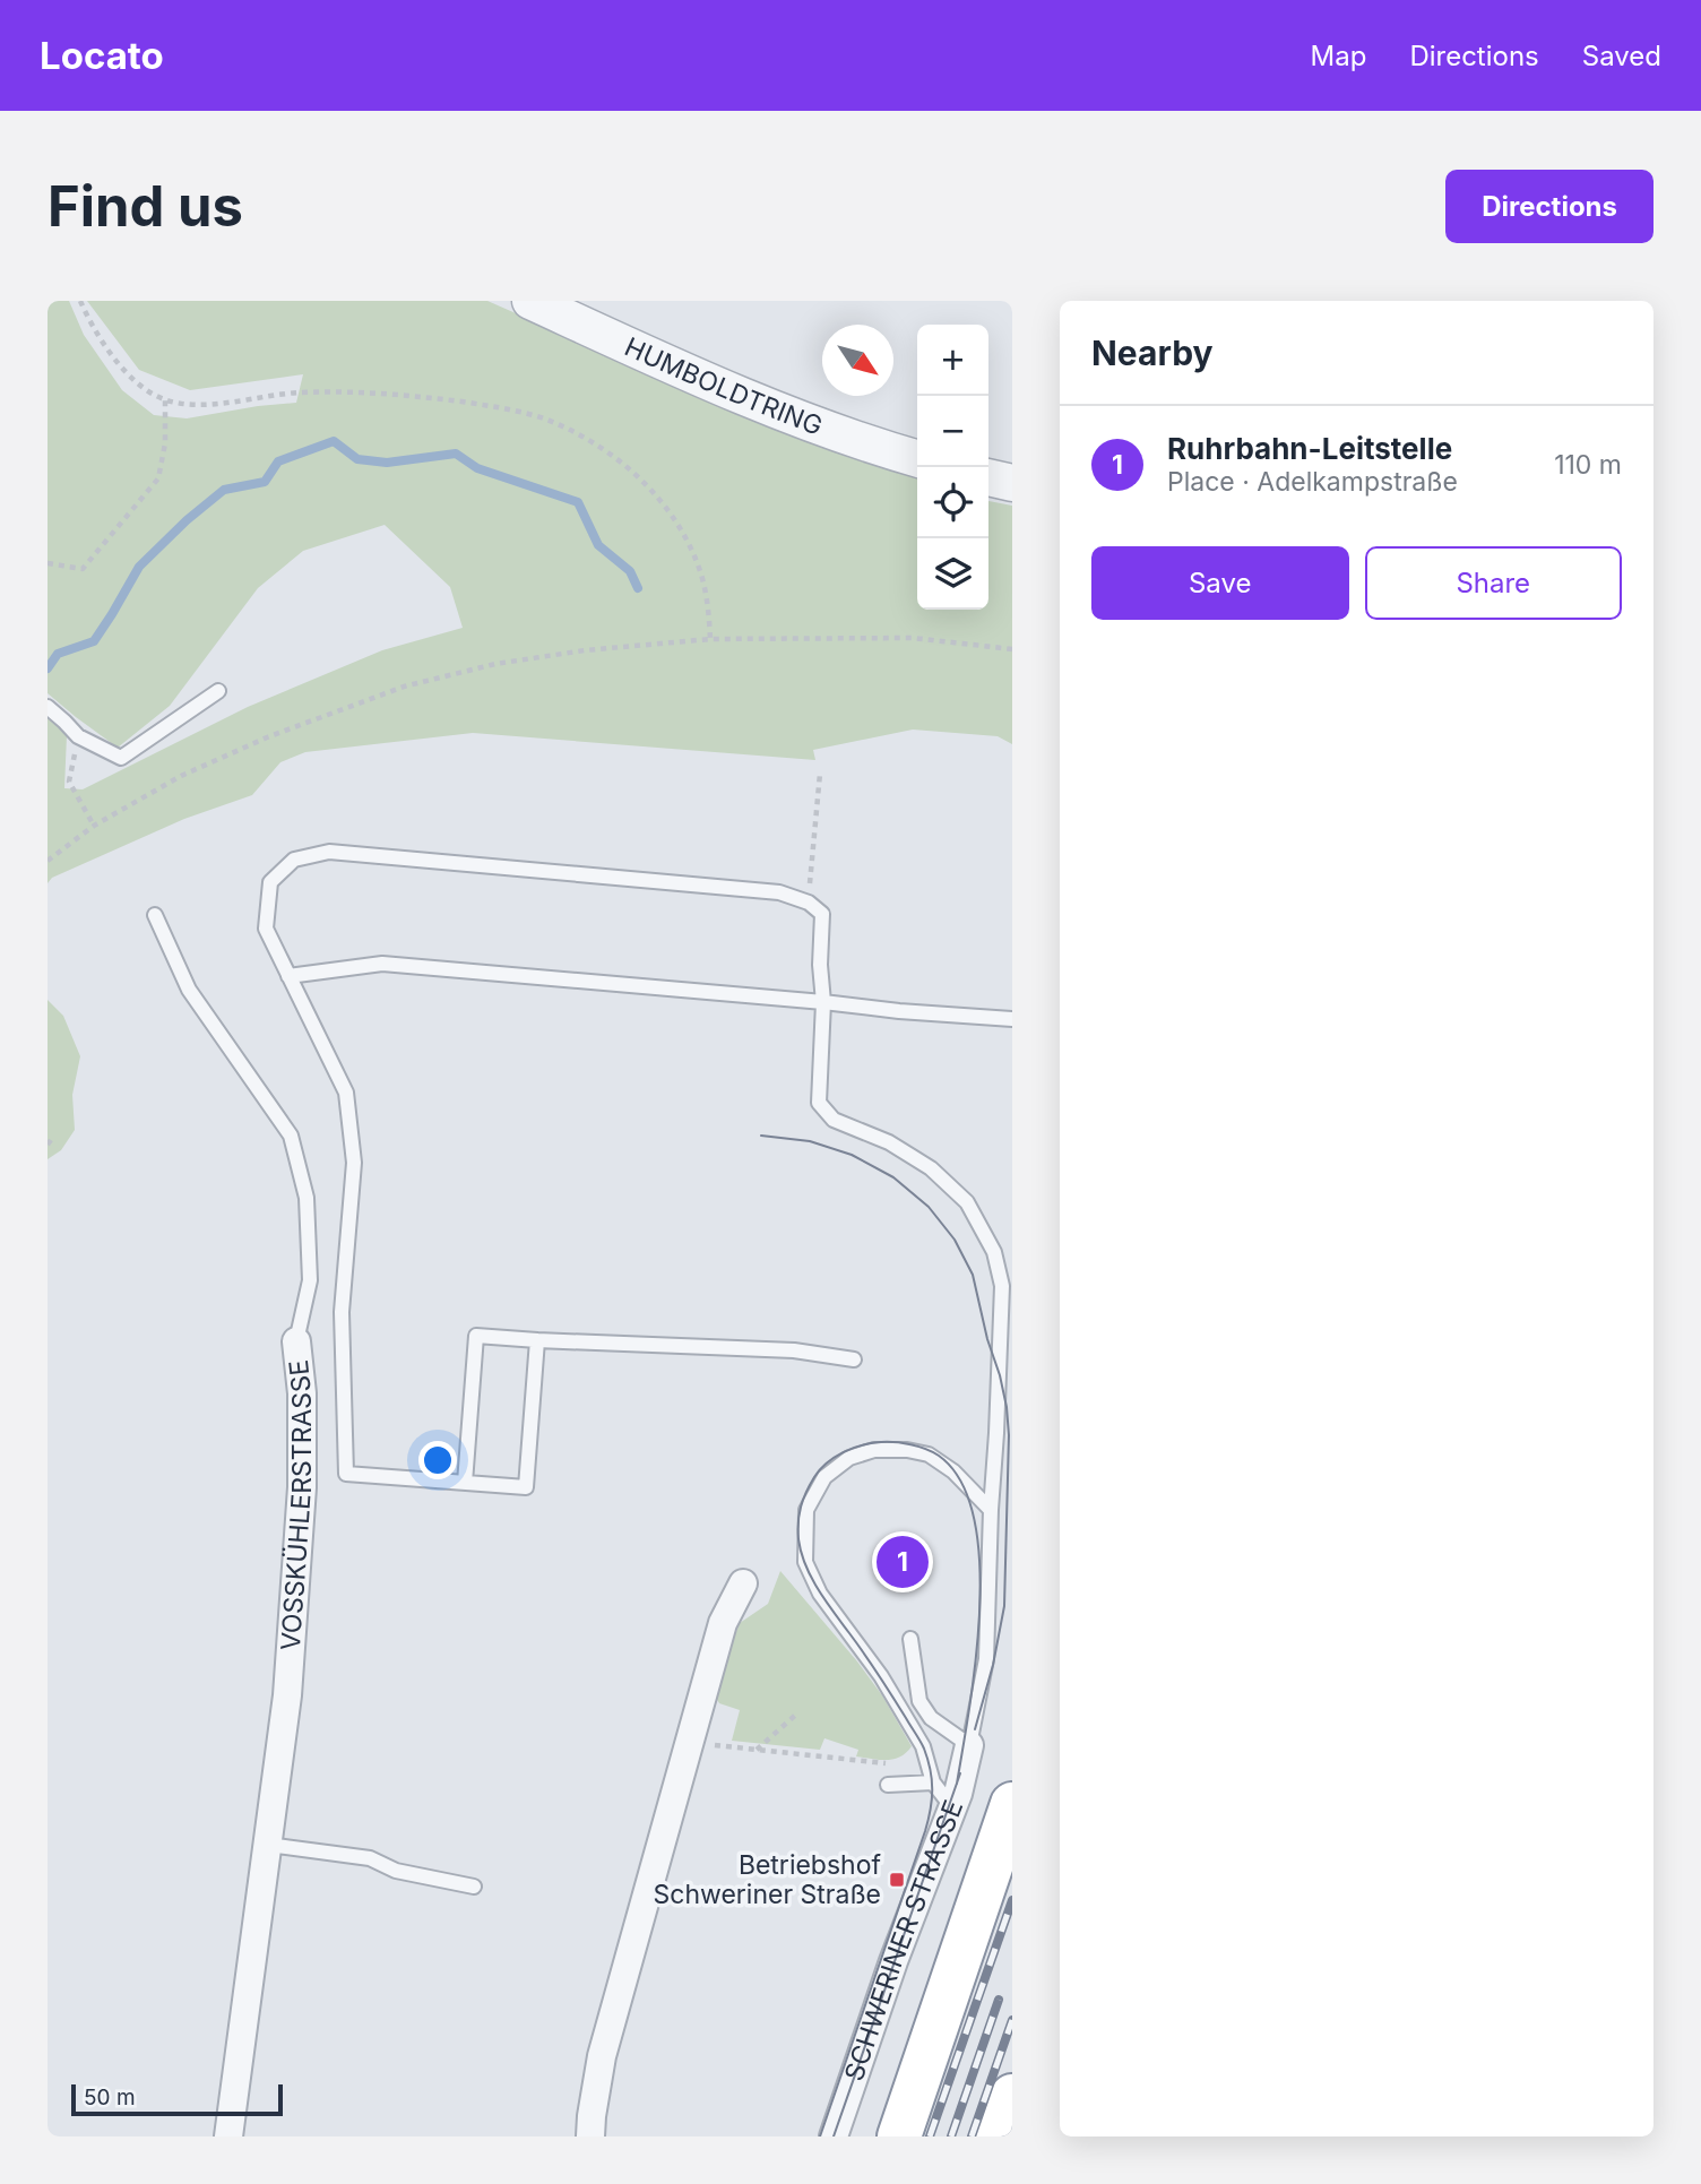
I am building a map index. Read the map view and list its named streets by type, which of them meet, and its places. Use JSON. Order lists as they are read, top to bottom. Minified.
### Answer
{"streets":{"street":["HUMBOLDTRING","VOSSKÜHLERSTRASSE","SCHWERINER STRASSE"]},"places":{"transit":["Betriebshof Schweriner Straße"]},"scale_bar":"50 m","north":"bottom right","page":{"header":"Locato","nav":["Map","Directions","Saved"],"buttons":["Directions",["Save","Share"]],"title":"Find us","heading":"Nearby","map_buttons":["+","−"],"list":[{"mark":"1","name":"Ruhrbahn-Leitstelle","note":"Place · Adelkampstraße","value":"110 m"}],"pins":"1","scale":"50 m"}}
